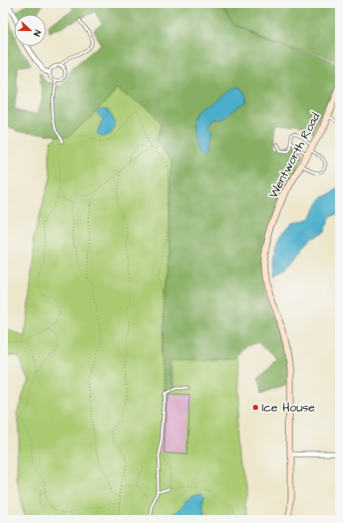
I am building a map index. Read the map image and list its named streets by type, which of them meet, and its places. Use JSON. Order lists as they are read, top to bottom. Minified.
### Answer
{"streets":{"main road":["Wentworth Road"]},"places":["Ice House"],"north":"right"}
